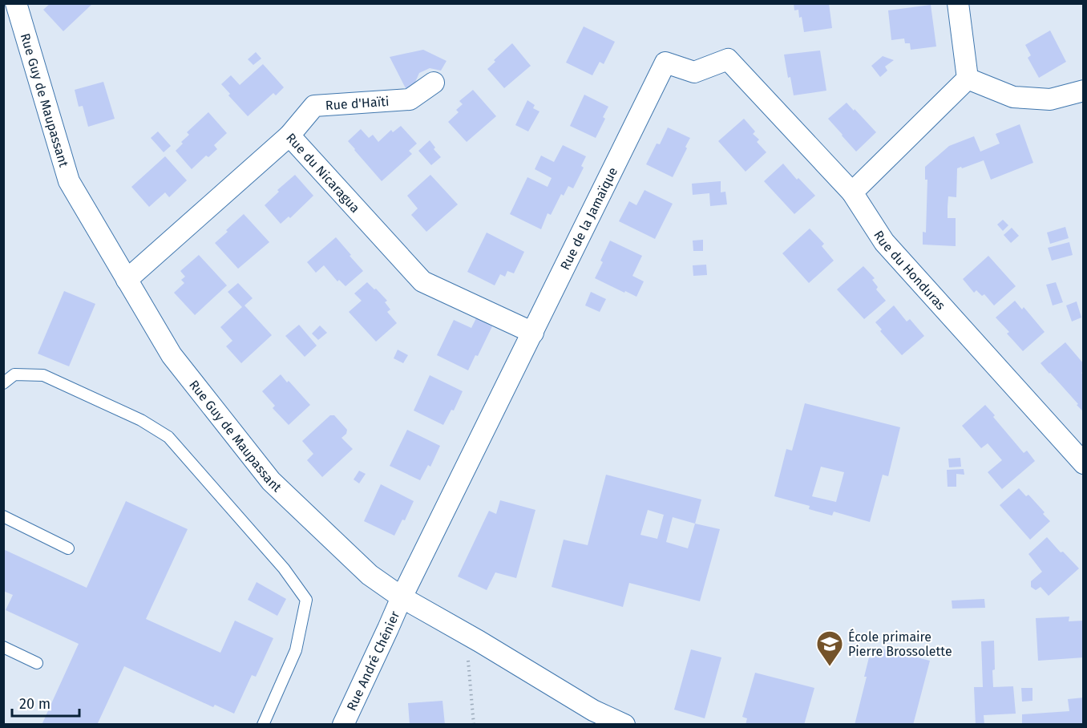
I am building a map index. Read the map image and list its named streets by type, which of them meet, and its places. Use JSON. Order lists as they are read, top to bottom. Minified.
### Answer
{"streets":{"street":["Rue Guy de Maupassant","Rue d'Haïti","Rue du Nicaragua","Rue de la Jamaïque","Rue du Honduras","Rue André Chénier"]},"crossings":[["Rue Guy de Maupassant","Rue du Nicaragua"],["Rue Guy de Maupassant","Rue de la Jamaïque"],["Rue Guy de Maupassant","Rue André Chénier"],["Rue d'Haïti","Rue du Nicaragua"],["Rue du Nicaragua","Rue de la Jamaïque"],["Rue de la Jamaïque","Rue du Honduras"],["Rue de la Jamaïque","Rue André Chénier"]],"places":{"school or university":["École primaire Pierre Brossolette"]},"scale_bar":"20 m"}
